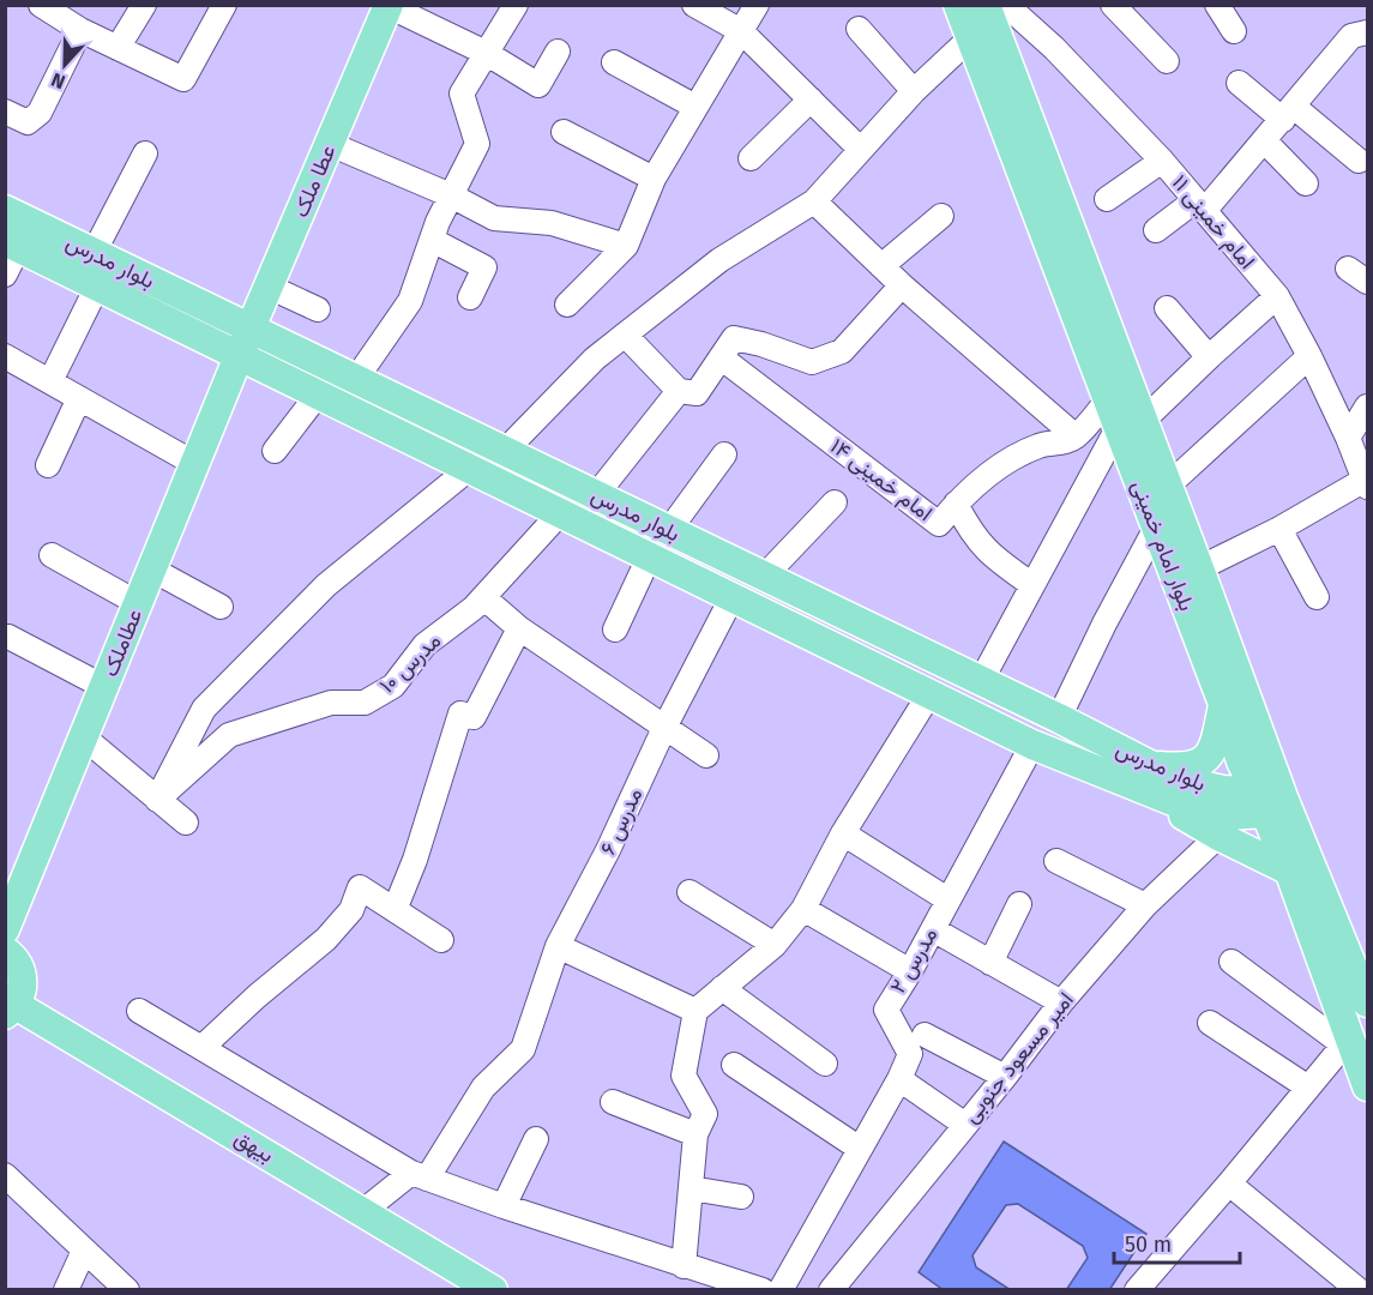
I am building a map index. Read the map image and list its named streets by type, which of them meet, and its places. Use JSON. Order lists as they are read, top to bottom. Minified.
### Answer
{"streets":{"main road":["عطا ملک","بلوار مدرس","بلوار امام خمینی","عطاملک","بیهق"],"street":["امام خمینی ۱۱","امام خمینی ۱۴","مدرس ۱۰","مدرس ۶","مدرس ۲","امیر مسعود جنوبی"]},"crossings":[["عطا ملک","بلوار مدرس"],["عطا ملک","عطاملک"],["بلوار مدرس","بلوار امام خمینی"],["بلوار مدرس","عطاملک"],["بلوار مدرس","مدرس ۱۰"],["بلوار مدرس","مدرس ۶"],["بلوار مدرس","مدرس ۲"]],"scale_bar":"50 m","north":"bottom"}
